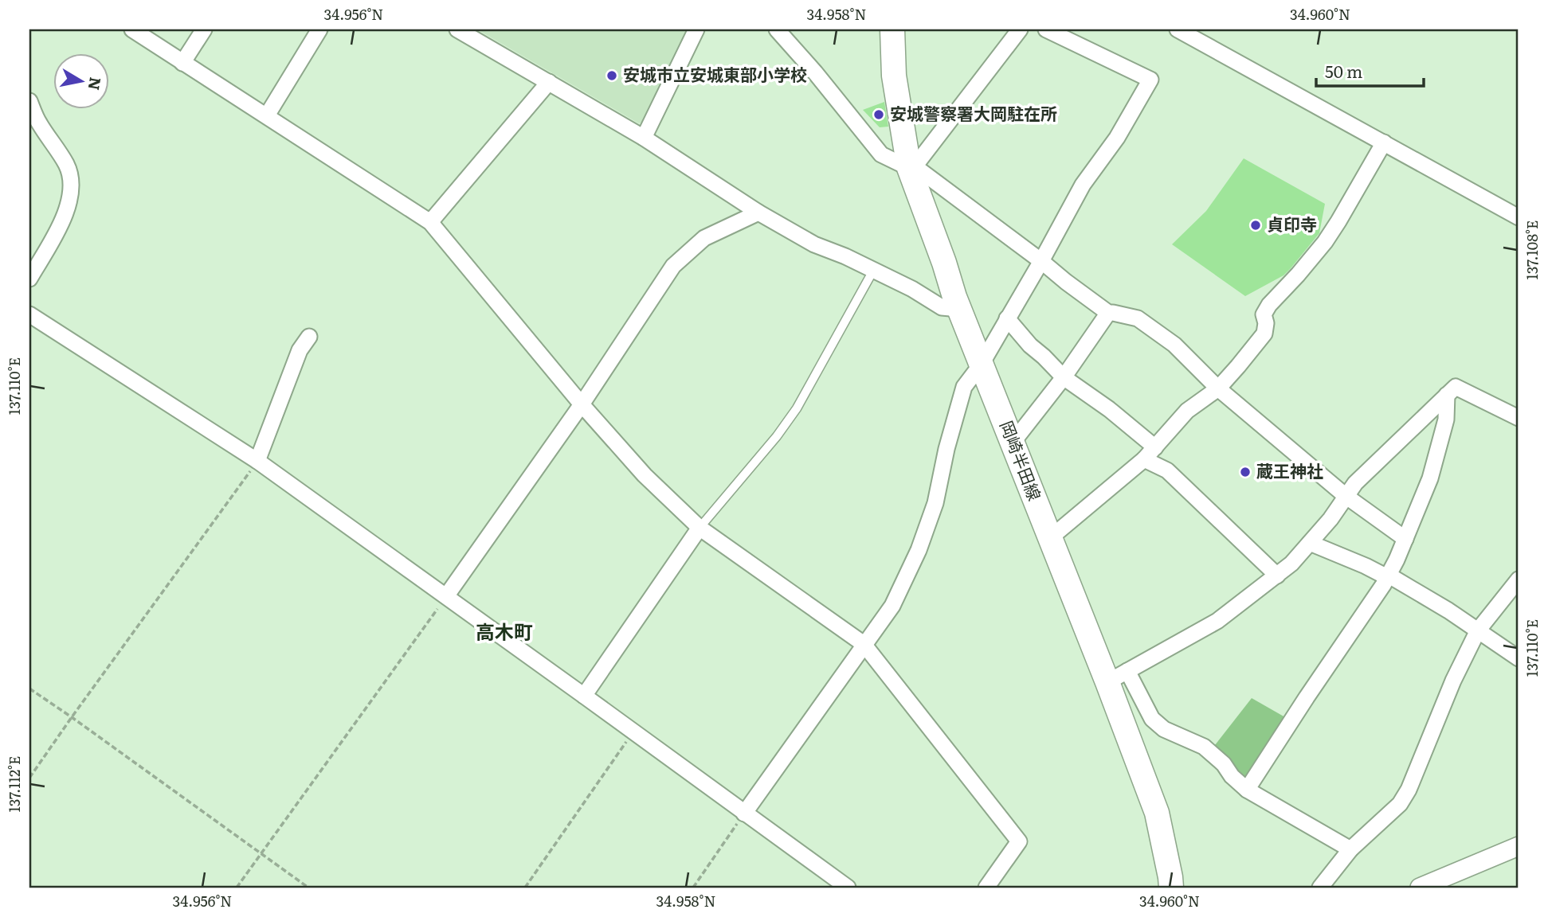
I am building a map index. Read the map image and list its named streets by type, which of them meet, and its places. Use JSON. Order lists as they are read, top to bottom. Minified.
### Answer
{"streets":{"main road":["岡崎半田線"]},"districts":["高木町"],"places":["安城市立安城東部小学校","安城警察署大岡駐在所","貞印寺","蔵王神社"],"scale_bar":"50 m","north":"right","coordinates":["34.956°N","34.958°N","34.960°N","137.108°E","137.110°E","137.112°E"]}
